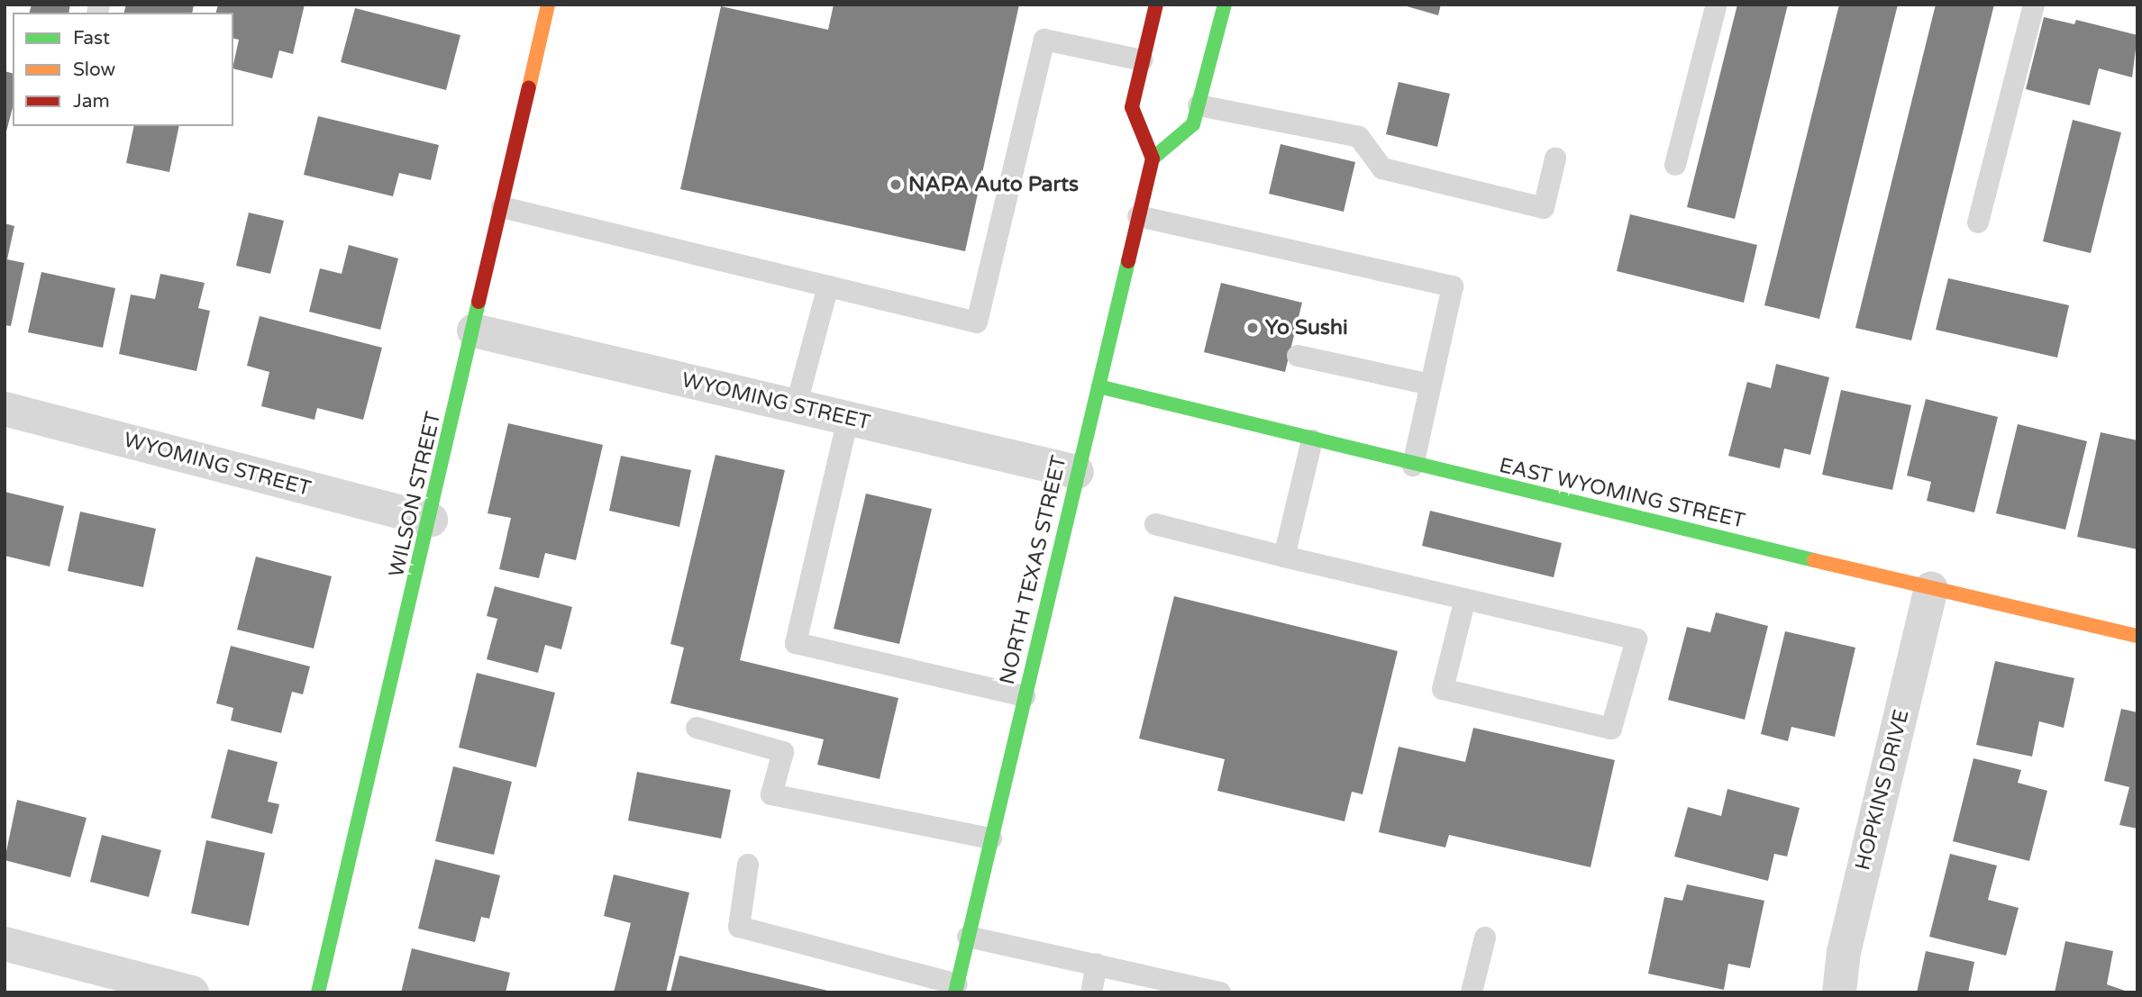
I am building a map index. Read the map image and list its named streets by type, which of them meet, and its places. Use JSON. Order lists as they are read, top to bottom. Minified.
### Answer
{"streets":{"street":["WYOMING STREET","EAST WYOMING STREET","WILSON STREET","NORTH TEXAS STREET","HOPKINS DRIVE"]},"crossings":[["WYOMING STREET","WILSON STREET"],["WYOMING STREET","NORTH TEXAS STREET"],["EAST WYOMING STREET","NORTH TEXAS STREET"],["EAST WYOMING STREET","HOPKINS DRIVE"]],"places":["NAPA Auto Parts","Yo Sushi"],"legend":["Fast","Slow","Jam"]}
